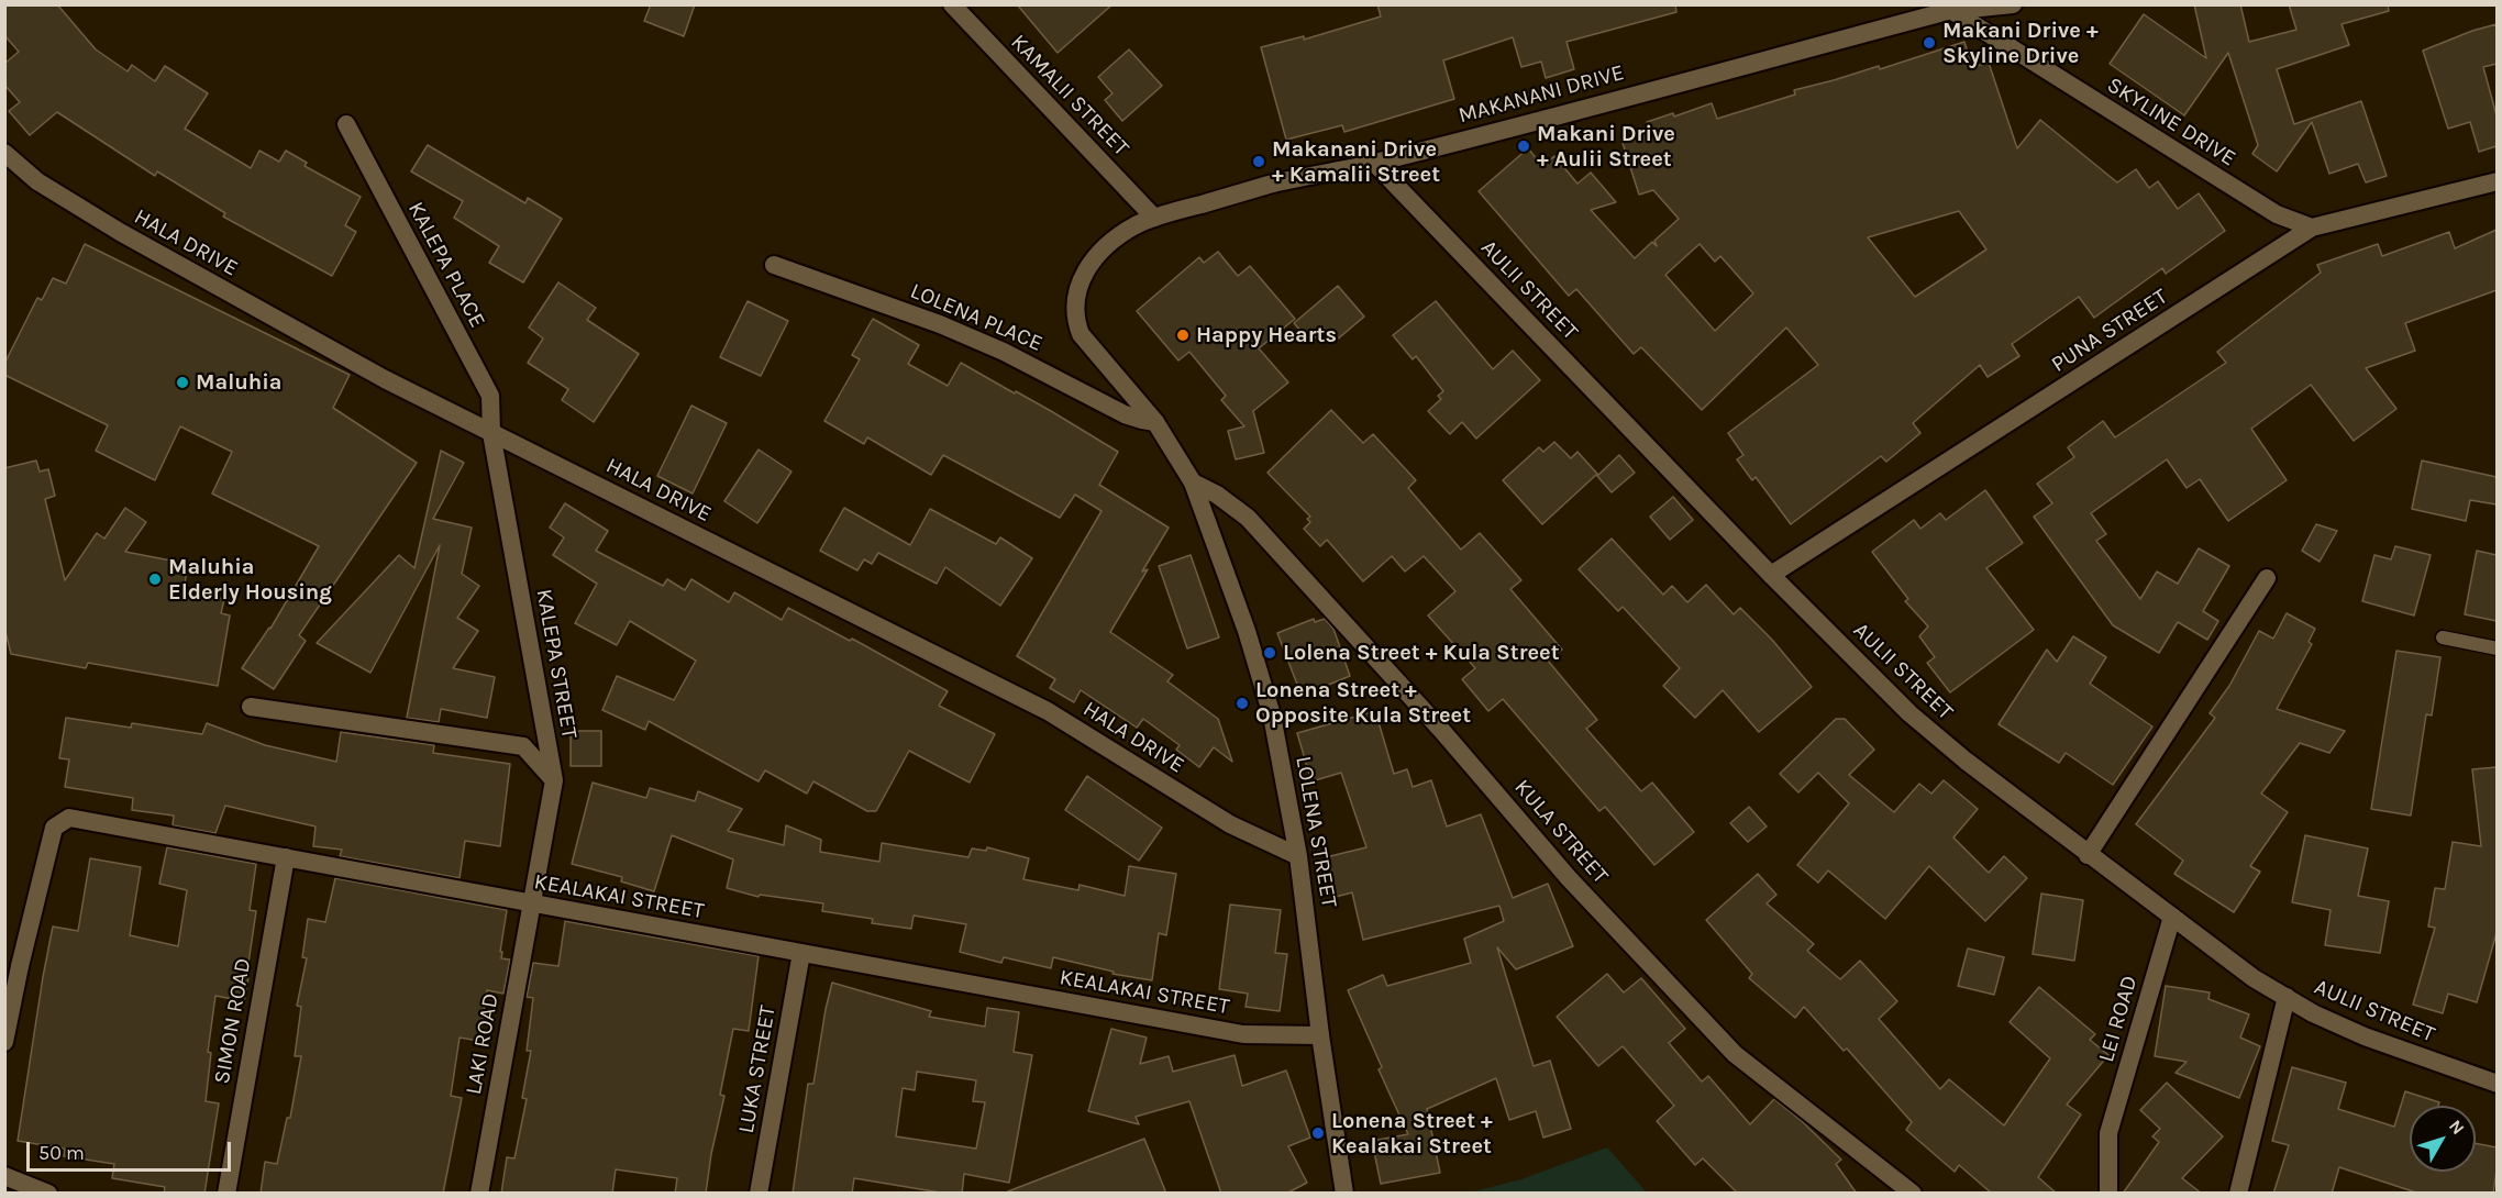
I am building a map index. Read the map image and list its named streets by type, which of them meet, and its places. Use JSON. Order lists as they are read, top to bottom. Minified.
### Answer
{"streets":{"street":["MAKANANI DRIVE","KAMALII STREET","SKYLINE DRIVE","HALA DRIVE","KALEPA PLACE","AULII STREET","LOLENA PLACE","PUNA STREET","KALEPA STREET","LOLENA STREET","KULA STREET","KEALAKAI STREET","LEI ROAD","SIMON ROAD","LAKI ROAD","LUKA STREET"]},"crossings":[["MAKANANI DRIVE","KAMALII STREET"],["MAKANANI DRIVE","SKYLINE DRIVE"],["MAKANANI DRIVE","AULII STREET"],["MAKANANI DRIVE","LOLENA PLACE"],["MAKANANI DRIVE","LOLENA STREET"],["SKYLINE DRIVE","PUNA STREET"],["HALA DRIVE","KALEPA PLACE"],["HALA DRIVE","KALEPA STREET"],["HALA DRIVE","LOLENA STREET"],["KALEPA PLACE","KALEPA STREET"],["AULII STREET","PUNA STREET"],["AULII STREET","LEI ROAD"],["LOLENA PLACE","LOLENA STREET"],["KALEPA STREET","KEALAKAI STREET"],["KALEPA STREET","LAKI ROAD"],["LOLENA STREET","KULA STREET"],["LOLENA STREET","KEALAKAI STREET"],["KEALAKAI STREET","SIMON ROAD"],["KEALAKAI STREET","LAKI ROAD"],["KEALAKAI STREET","LUKA STREET"]],"places":["Makani Drive + Skyline Drive","Makani Drive + Aulii Street","Makanani Drive + Kamalii Street","Happy Hearts","Maluhia","Maluhia Elderly Housing","Lolena Street + Kula Street","Lonena Street + Opposite Kula Street","Lonena Street + Kealakai Street"],"scale_bar":"50 m","north":"top right"}
